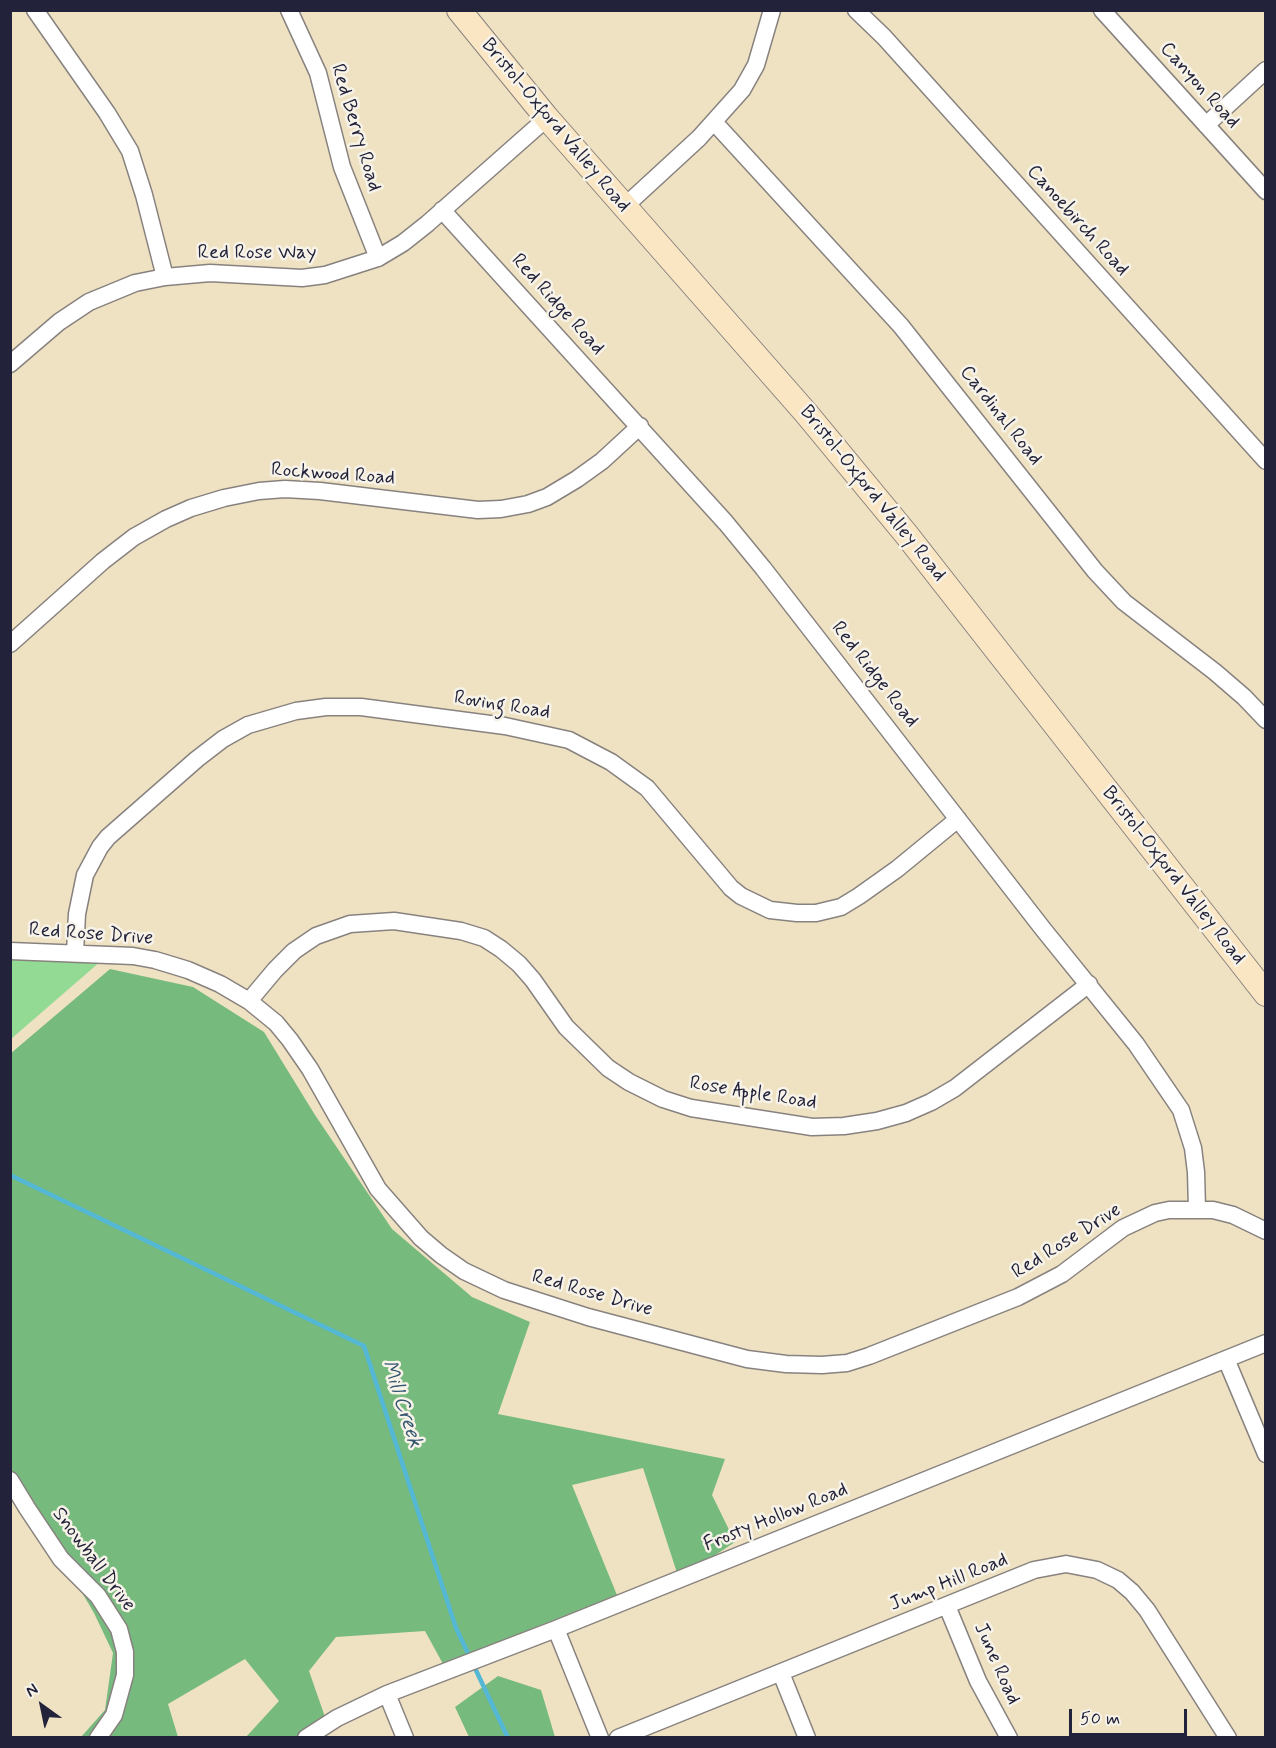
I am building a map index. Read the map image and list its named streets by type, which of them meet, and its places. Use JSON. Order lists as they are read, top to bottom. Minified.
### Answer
{"streets":{"main road":["Bristol-Oxford Valley Road"],"street":["Canyon Road","Red Berry Road","Canoebirch Road","Red Rose Way","Red Ridge Road","Cardinal Road","Rockwood Road","Roving Road","Red Rose Drive","Rose Apple Road","Frosty Hollow Road","Snowball Drive","Jump Hill Road","June Road"]},"crossings":[["Bristol-Oxford Valley Road","Red Rose Way"],["Red Berry Road","Red Rose Way"],["Red Rose Way","Red Ridge Road"],["Red Ridge Road","Rockwood Road"],["Red Ridge Road","Roving Road"],["Red Ridge Road","Red Rose Drive"],["Red Ridge Road","Rose Apple Road"],["Roving Road","Red Rose Drive"],["Red Rose Drive","Rose Apple Road"],["Jump Hill Road","June Road"]],"water":["Mill Creek"],"scale_bar":"50 m","north":"top left"}
